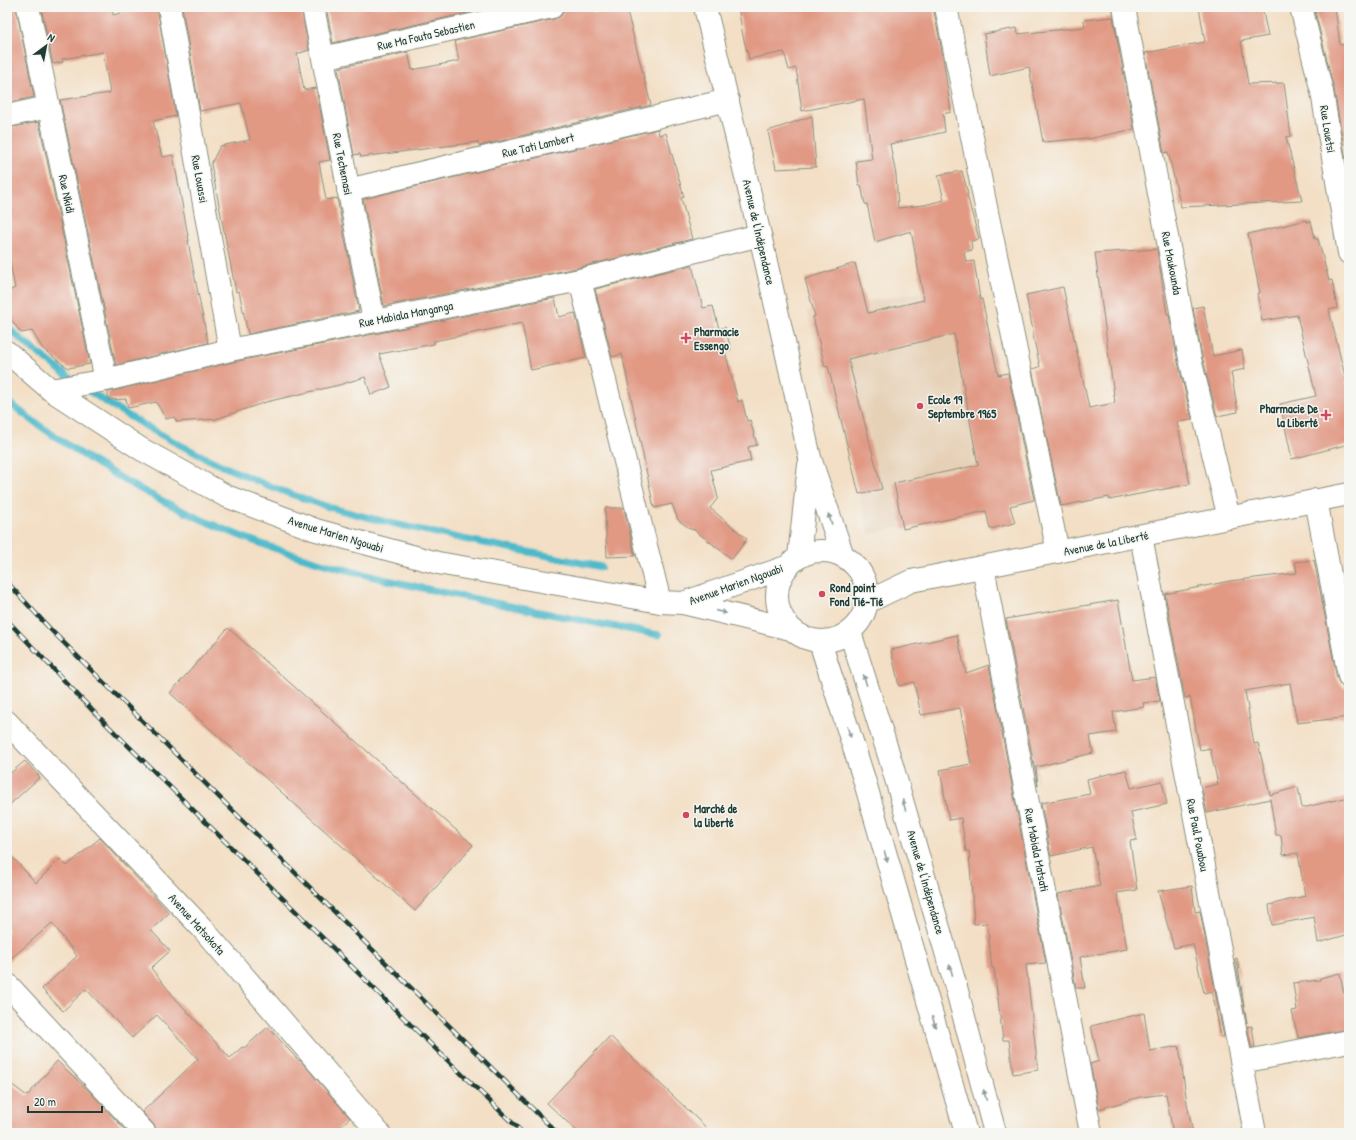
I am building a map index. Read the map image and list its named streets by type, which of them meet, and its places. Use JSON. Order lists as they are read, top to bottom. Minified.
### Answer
{"streets":{"street":["Rue Ma Fouta Sebastien","Rue Louetsi","Rue Tati Lambert","Rue Techemasi","Rue Louassi","Rue Nkidi","Avenue de l'Indépendance","Rue Moukounda","Rue Mabiala Manganga","Avenue Marien Ngouabi","Avenue de la Liberté","Rue Paul Pouabou","Rue Mabiala Matsati","Avenue Matsokota"]},"crossings":[["Rue Ma Fouta Sebastien","Rue Techemasi"],["Rue Tati Lambert","Rue Techemasi"],["Rue Tati Lambert","Avenue de l'Indépendance"],["Rue Techemasi","Rue Mabiala Manganga"],["Rue Louassi","Rue Mabiala Manganga"],["Rue Nkidi","Rue Mabiala Manganga"],["Avenue de l'Indépendance","Rue Mabiala Manganga"],["Avenue de l'Indépendance","Avenue Marien Ngouabi"],["Avenue de l'Indépendance","Avenue de la Liberté"],["Rue Moukounda","Avenue de la Liberté"],["Rue Mabiala Manganga","Avenue Marien Ngouabi"],["Avenue Marien Ngouabi","Avenue de la Liberté"],["Avenue de la Liberté","Rue Paul Pouabou"],["Avenue de la Liberté","Rue Mabiala Matsati"]],"places":{"health":["Pharmacie Essengo","Pharmacie De la Liberté"],"other":["Ecole 19 Septembre 1965","Rond point Fond Tié-Tié","Marché de la liberté"]},"scale_bar":"20 m","north":"top right"}
